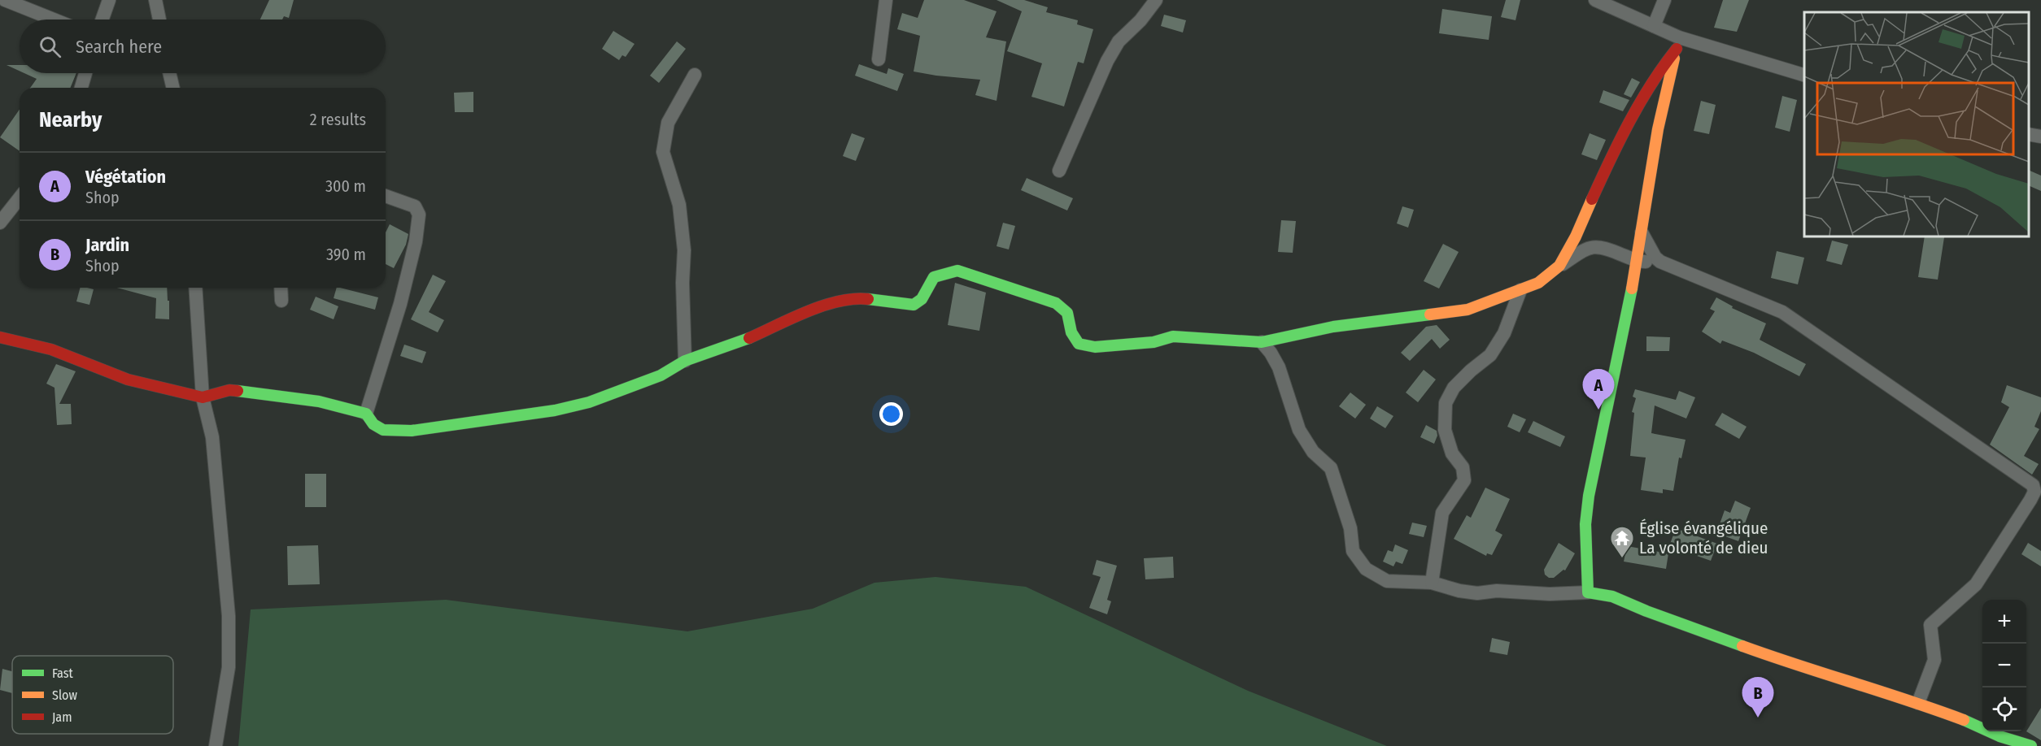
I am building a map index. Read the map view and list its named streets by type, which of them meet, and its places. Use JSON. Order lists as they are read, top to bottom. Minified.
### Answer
{"places":{"temple":["Église évangélique La volonté de dieu"]},"legend":["Fast","Slow","Jam"],"page":{"search":"Search here","heading":["Nearby","2 results"],"list":[{"mark":"A","name":"Végétation","note":"Shop","value":"300 m"},{"mark":"B","name":"Jardin","note":"Shop","value":"390 m"}],"pins":["A","B"],"map_buttons":["+","−"]}}
